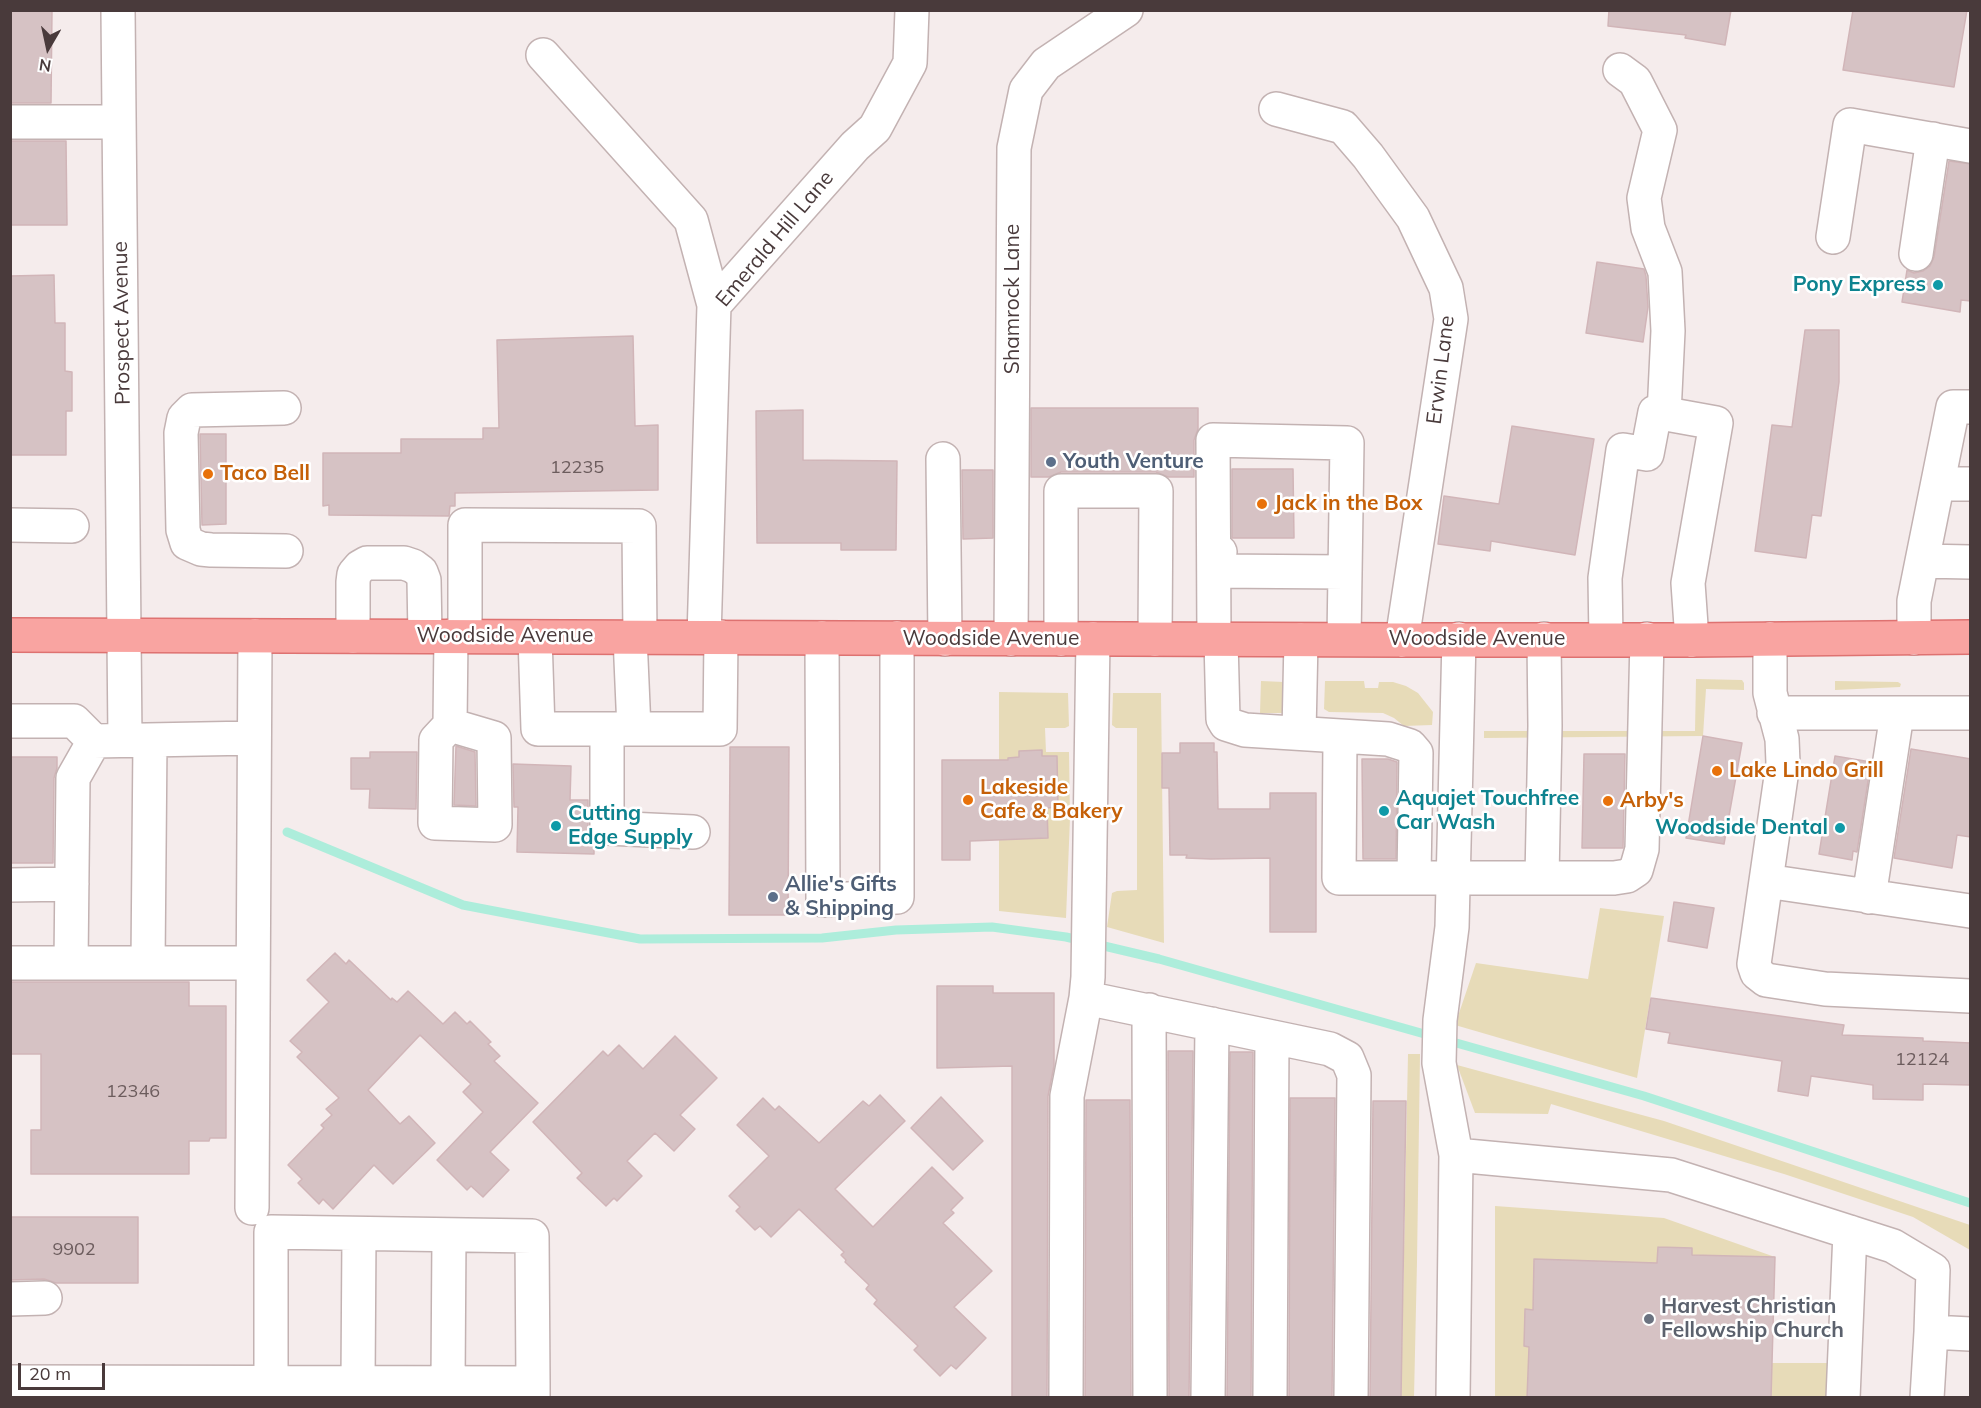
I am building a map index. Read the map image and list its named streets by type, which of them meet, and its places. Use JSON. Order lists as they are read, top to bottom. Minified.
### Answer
{"streets":{"main road":["Woodside Avenue"],"street":["Emerald Hill Lane","Shamrock Lane","Prospect Avenue","Erwin Lane"]},"crossings":[["Emerald Hill Lane","Woodside Avenue"],["Shamrock Lane","Woodside Avenue"],["Prospect Avenue","Woodside Avenue"],["Erwin Lane","Woodside Avenue"]],"places":["Pony Express","Youth Venture","Taco Bell","Jack in the Box","Lake Lindo Grill","Lakeside Cafe & Bakery","Arby's","Aquajet Touchfree Car Wash","Cutting Edge Supply","Woodside Dental","Allie's Gifts & Shipping","Harvest Christian Fellowship Church"],"house_numbers":["12235","12124","12346","9902"],"scale_bar":"20 m","north":"bottom"}
